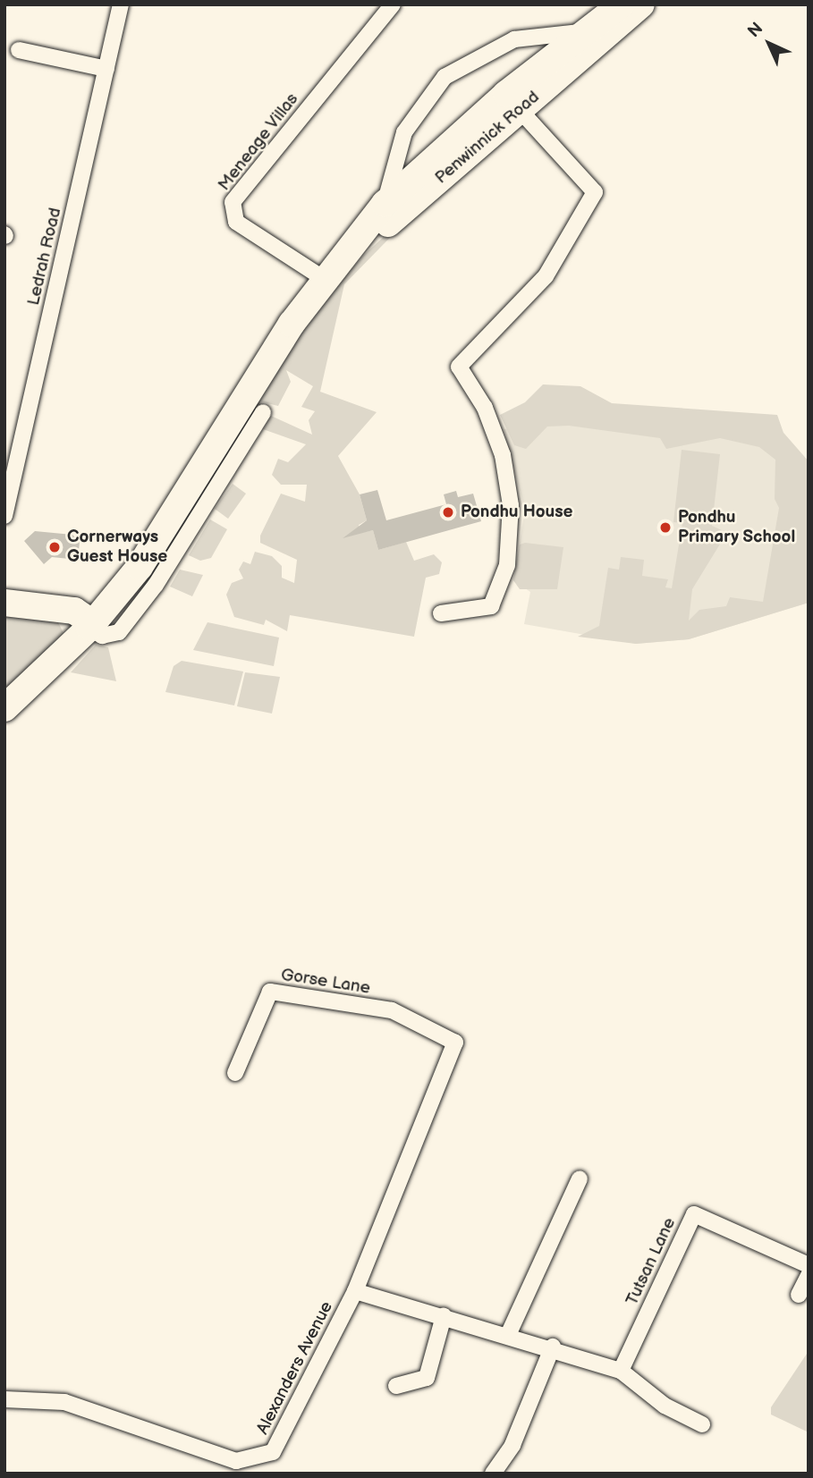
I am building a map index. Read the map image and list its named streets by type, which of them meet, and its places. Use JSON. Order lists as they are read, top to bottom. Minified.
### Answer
{"streets":{"main road":["Penwinnick Road"],"street":["Meneage Villas","Ledrah Road","Gorse Lane","Tutsan Lane","Alexanders Avenue"]},"crossings":[["Penwinnick Road","Meneage Villas"],["Gorse Lane","Alexanders Avenue"]],"places":["Pondhu House","Pondhu Primary School","Cornerways Guest House"],"north":"top left"}
